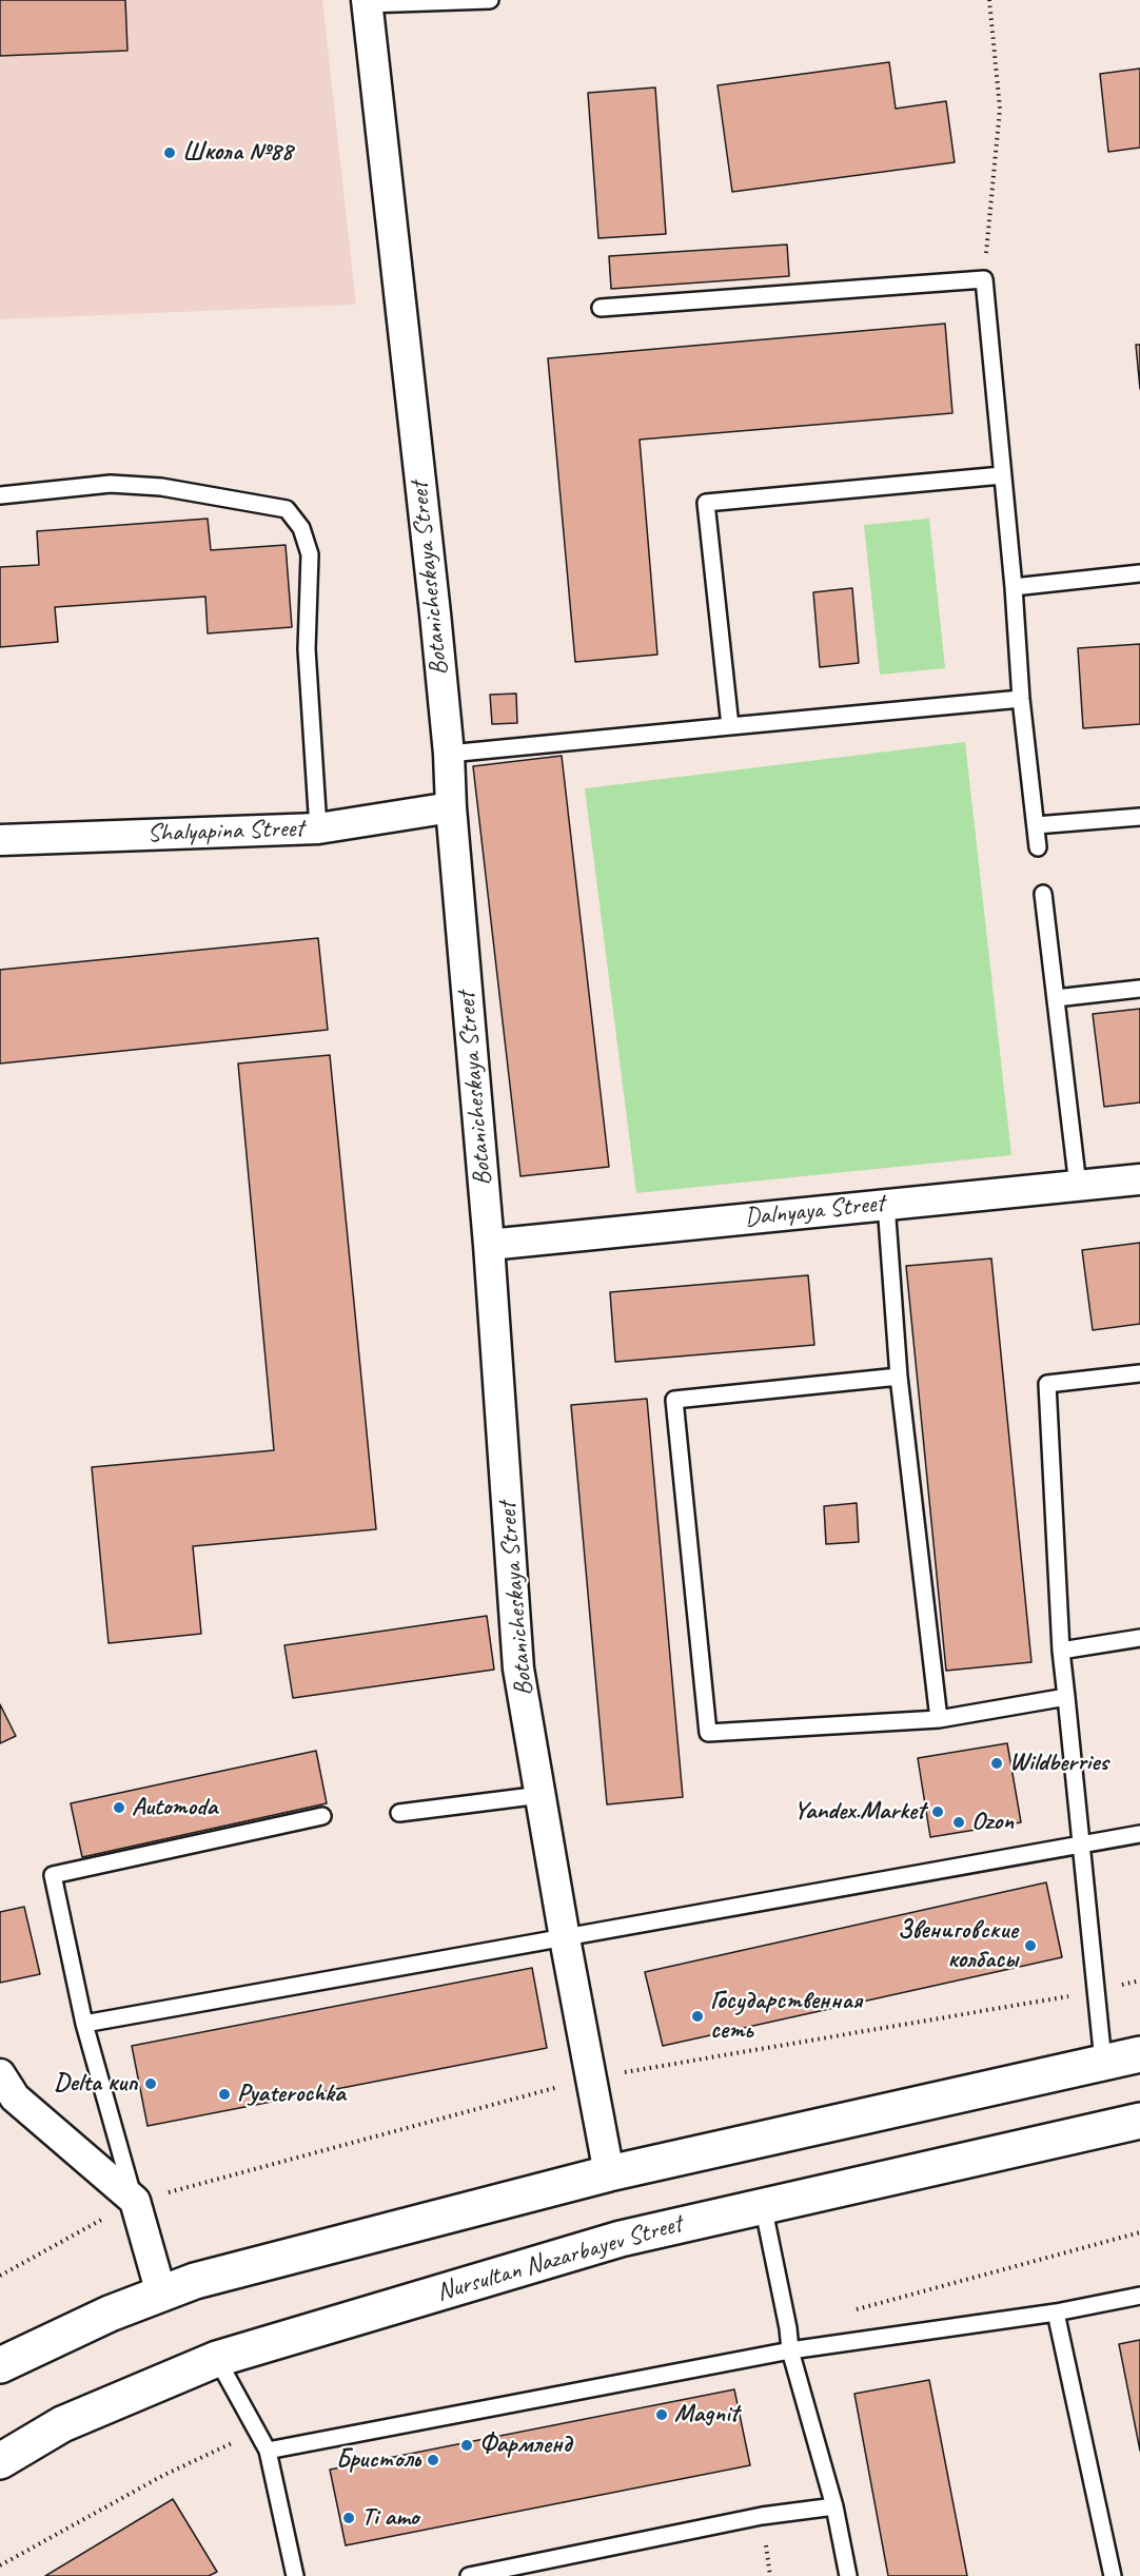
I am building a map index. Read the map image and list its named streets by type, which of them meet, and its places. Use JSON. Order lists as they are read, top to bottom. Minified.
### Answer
{"streets":{"main road":["Nursultan Nazarbayev Street"],"street":["Botanicheskaya Street","Shalyapina Street","Dalnyaya Street"]},"crossings":[["Botanicheskaya Street","Shalyapina Street"],["Botanicheskaya Street","Dalnyaya Street"]],"places":["Школа №88","Wildberries","Automoda","Yandex.Market","Ozon","Звениговские колбасы","Государственная сеть","Delta кип","Pyaterochka","Magnit","Фармленд","Бристоль","Ti amo"]}
